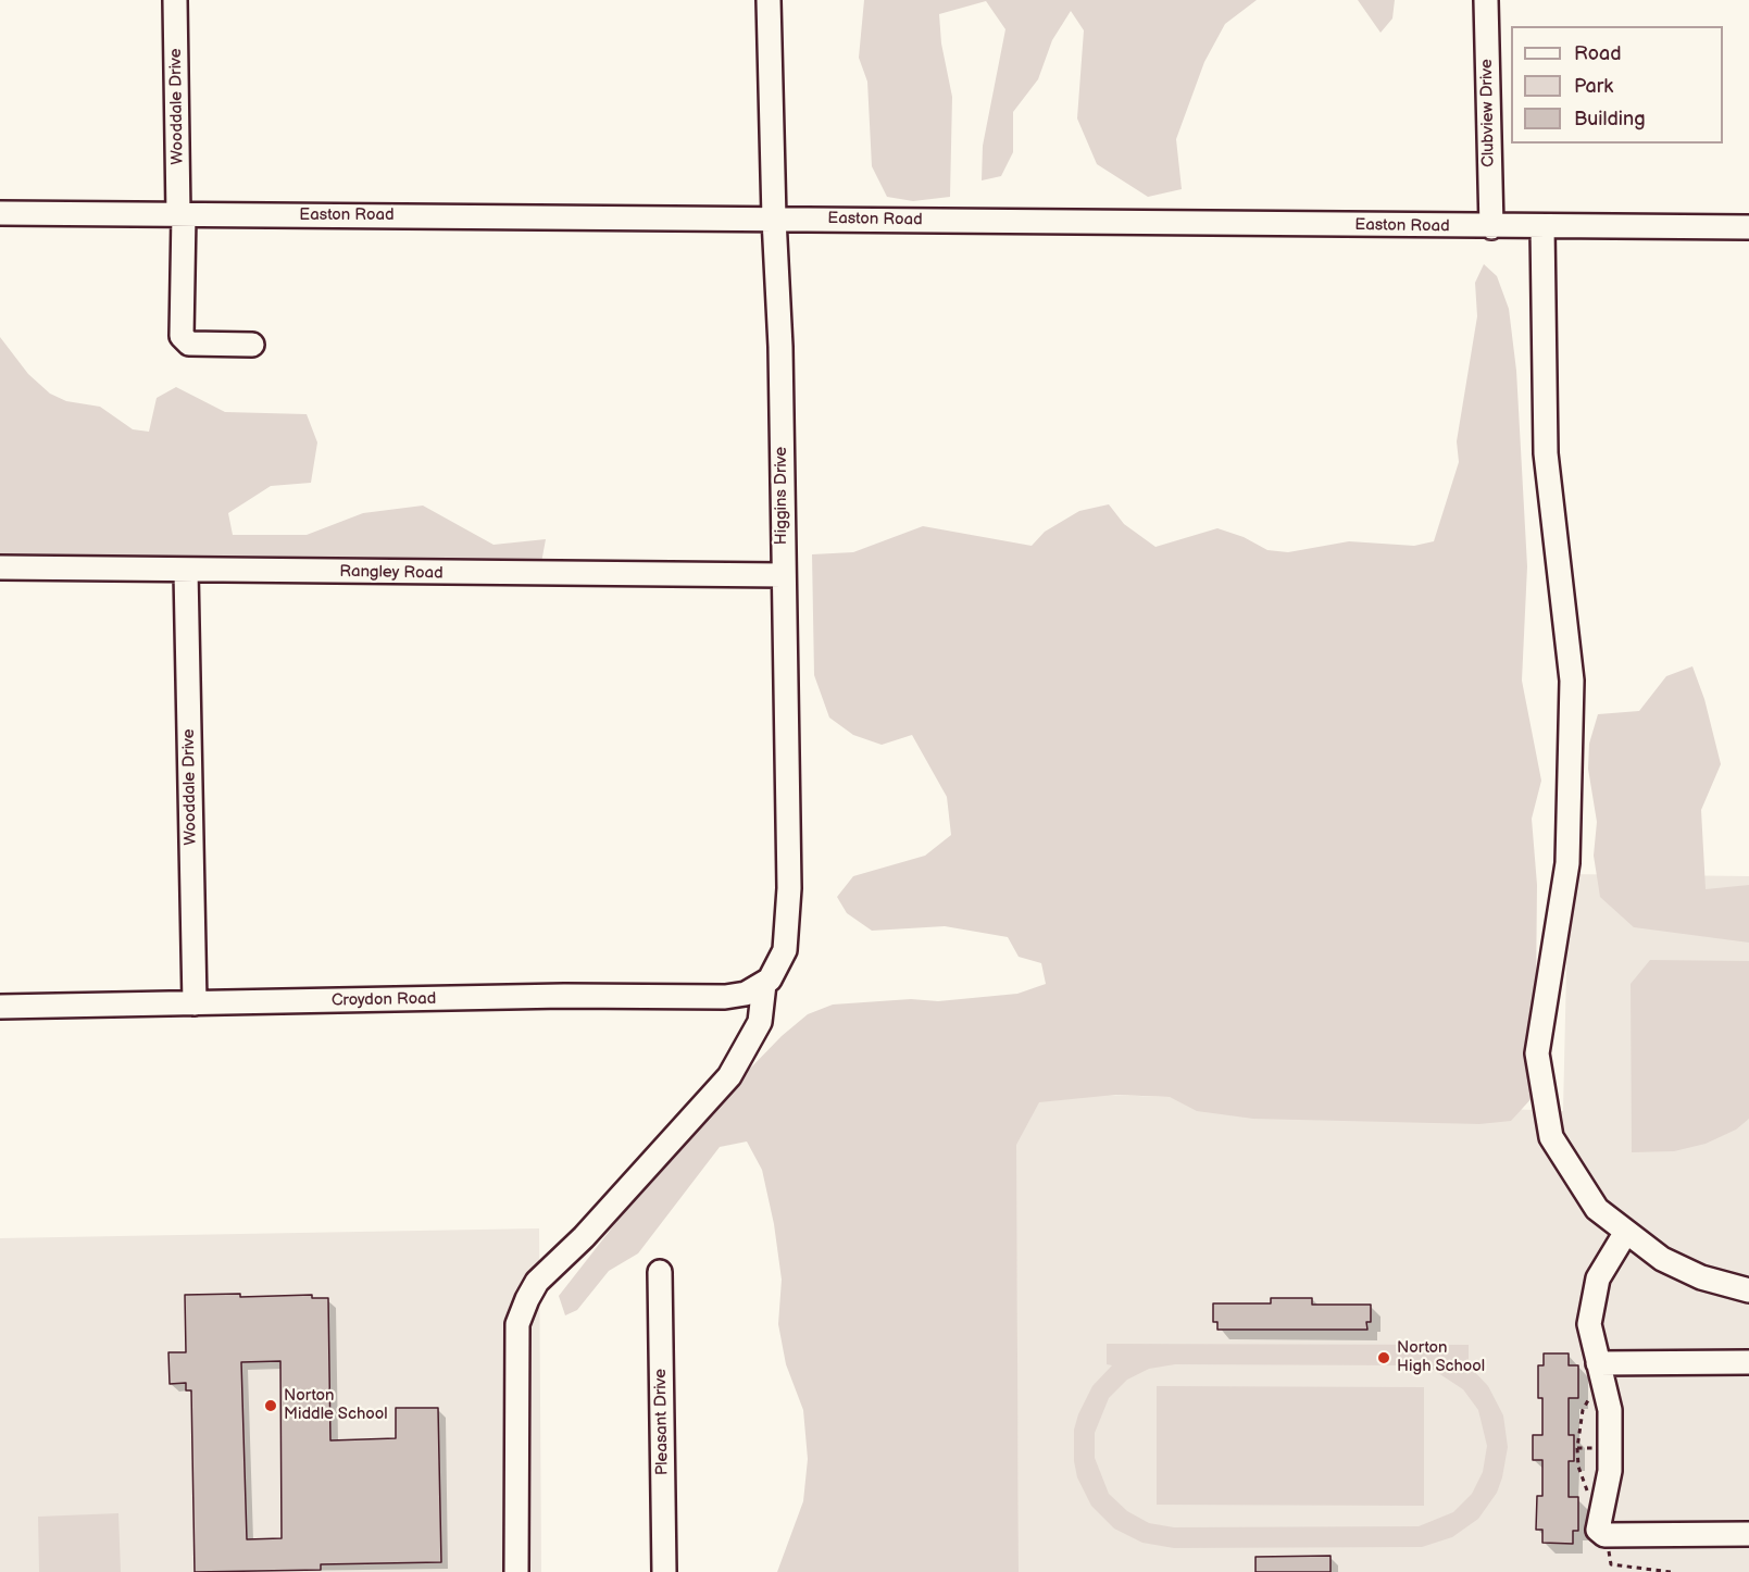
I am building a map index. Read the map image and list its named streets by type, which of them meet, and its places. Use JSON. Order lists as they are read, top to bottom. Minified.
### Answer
{"streets":{"street":["Wooddale Drive","Clubview Drive","Easton Road","Higgins Drive","Rangley Road","Croydon Road","Pleasant Drive"]},"crossings":[["Wooddale Drive","Easton Road"],["Wooddale Drive","Rangley Road"],["Wooddale Drive","Croydon Road"],["Clubview Drive","Easton Road"],["Easton Road","Higgins Drive"],["Higgins Drive","Rangley Road"],["Higgins Drive","Croydon Road"]],"places":["Norton High School","Norton Middle School"],"legend":["Road","Park","Building"]}
